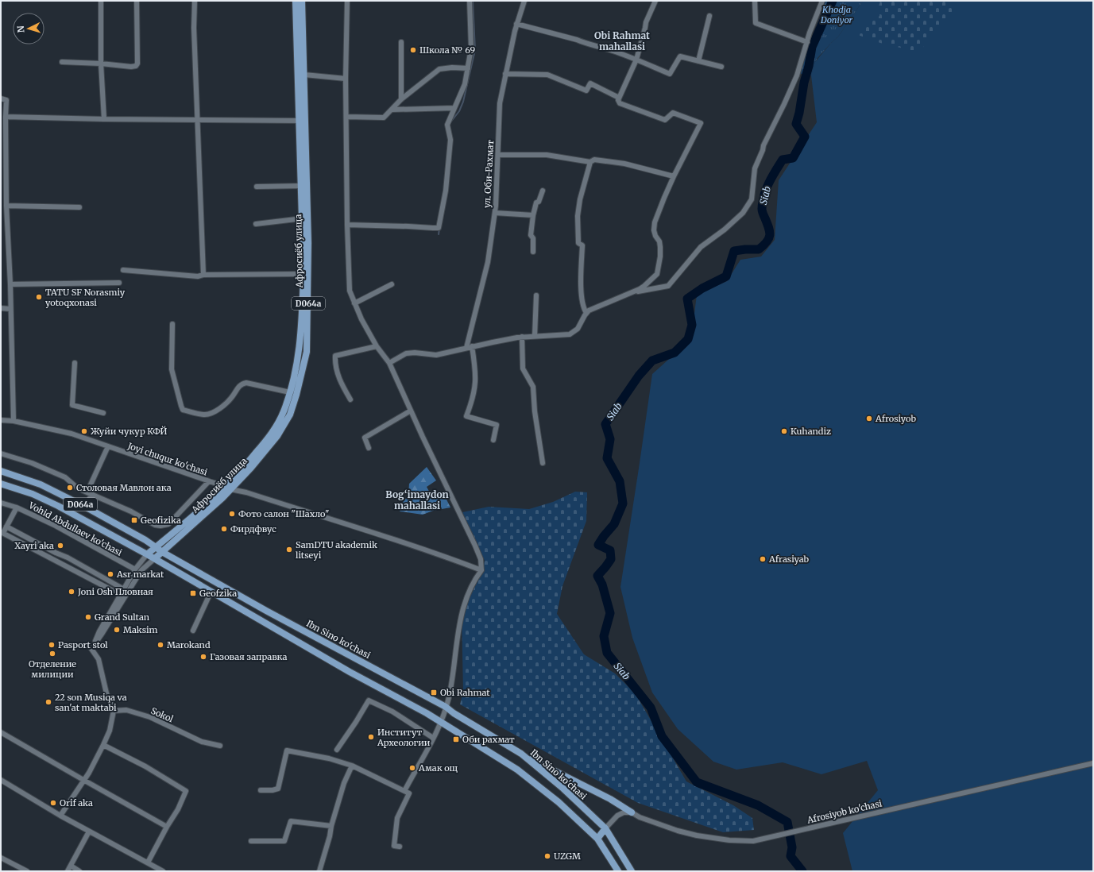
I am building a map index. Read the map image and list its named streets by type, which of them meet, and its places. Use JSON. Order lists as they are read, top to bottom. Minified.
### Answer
{"streets":{"main road":["Афросиёб улица","D064a","Ibn Sino ko'chasi"],"street":["ул. Оби-Рахмат","Joyi chuqur ko'chasi","Vohid Abdullaev ko'chasi","Sokol","Afrosiyob ko'chasi"]},"crossings":[["Афросиёб улица","D064a"],["Афросиёб улица","Joyi chuqur ko'chasi"],["Афросиёб улица","Ibn Sino ko'chasi"]],"districts":["Obi Rahmat mahallasi","Bog‘imaydon mahallasi"],"water":["Siab"],"parks":["Khodja Doniyor"],"places":{"other":["Школа № 69","TATU SF Norasmiy yotoqxonasi","Afrosiyob","Жуйи чукур КФЙ","Kuhandiz","Столовая Мавлон ака","Фото салон \"Шахло\"","Фирдфвус","Xayri aka","SamDTU akademik litseyi","Afrasiyab","Asr markat","Joni Osh Пловная","Grand Sultan","Maksim","Pasport stol","Marokand","Отделение милиции","Газовая заправка","22 son Musiqa va san'at maktabi","Институт Археологии","Амак ощ","Orif aka","UZGM"],"transit":["Geofizika","Geofzika","Obi Rahmat","Оби рахмат"]},"north":"left"}
